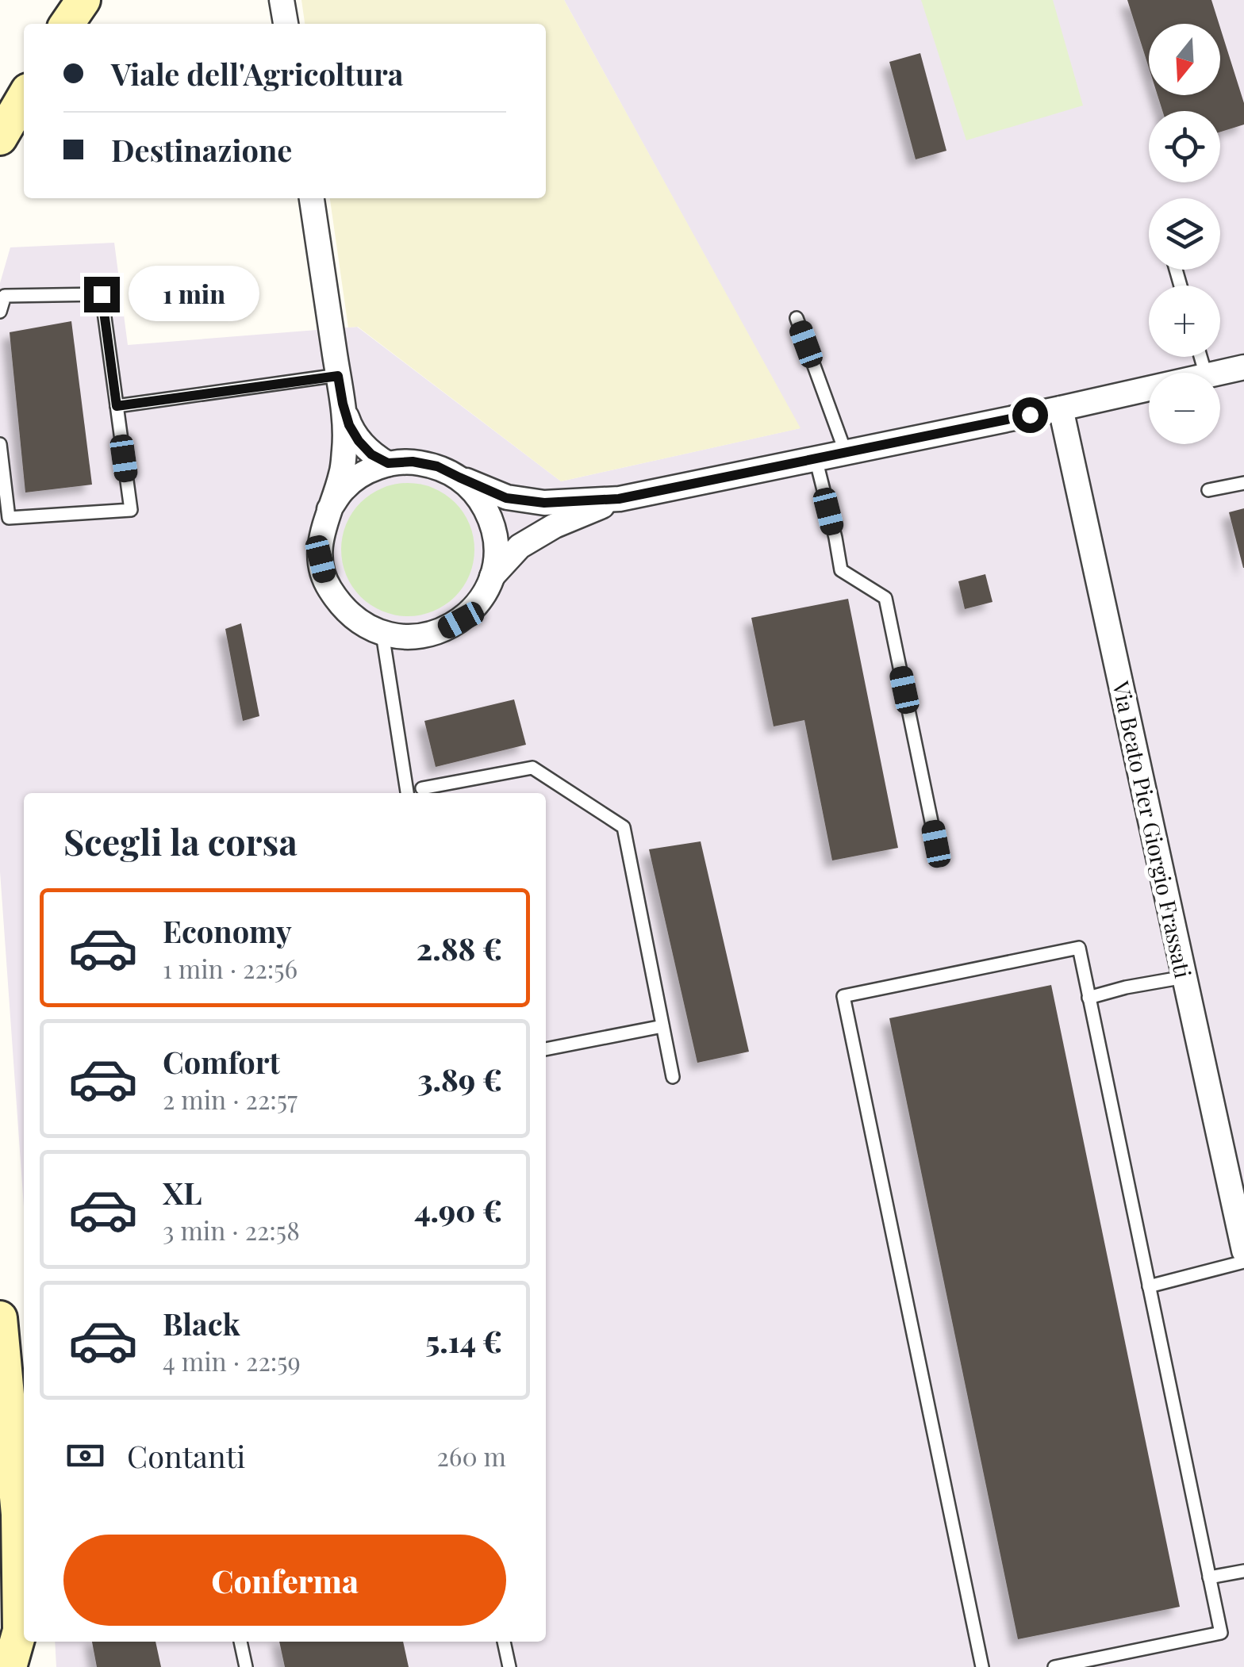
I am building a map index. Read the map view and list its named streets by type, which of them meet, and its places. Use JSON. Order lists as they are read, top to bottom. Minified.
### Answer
{"streets":{"street":["Via Beato Pier Giorgio Frassati"]},"north":"bottom","page":{"map_buttons":["+","−"],"banner":["Viale dell'Agricoltura","Destinazione"],"bubble":"1 min","heading":"Scegli la corsa","list":[{"name":"Economy","note":"1 min · 22:56","value":"2.88 €"},{"name":"Comfort","note":"2 min · 22:57","value":"3.89 €"},{"name":"XL","note":"3 min · 22:58","value":"4.90 €"},{"name":"Black","note":"4 min · 22:59","value":"5.14 €"}],"pay":["Contanti","260 m"],"buttons":"Conferma"}}
